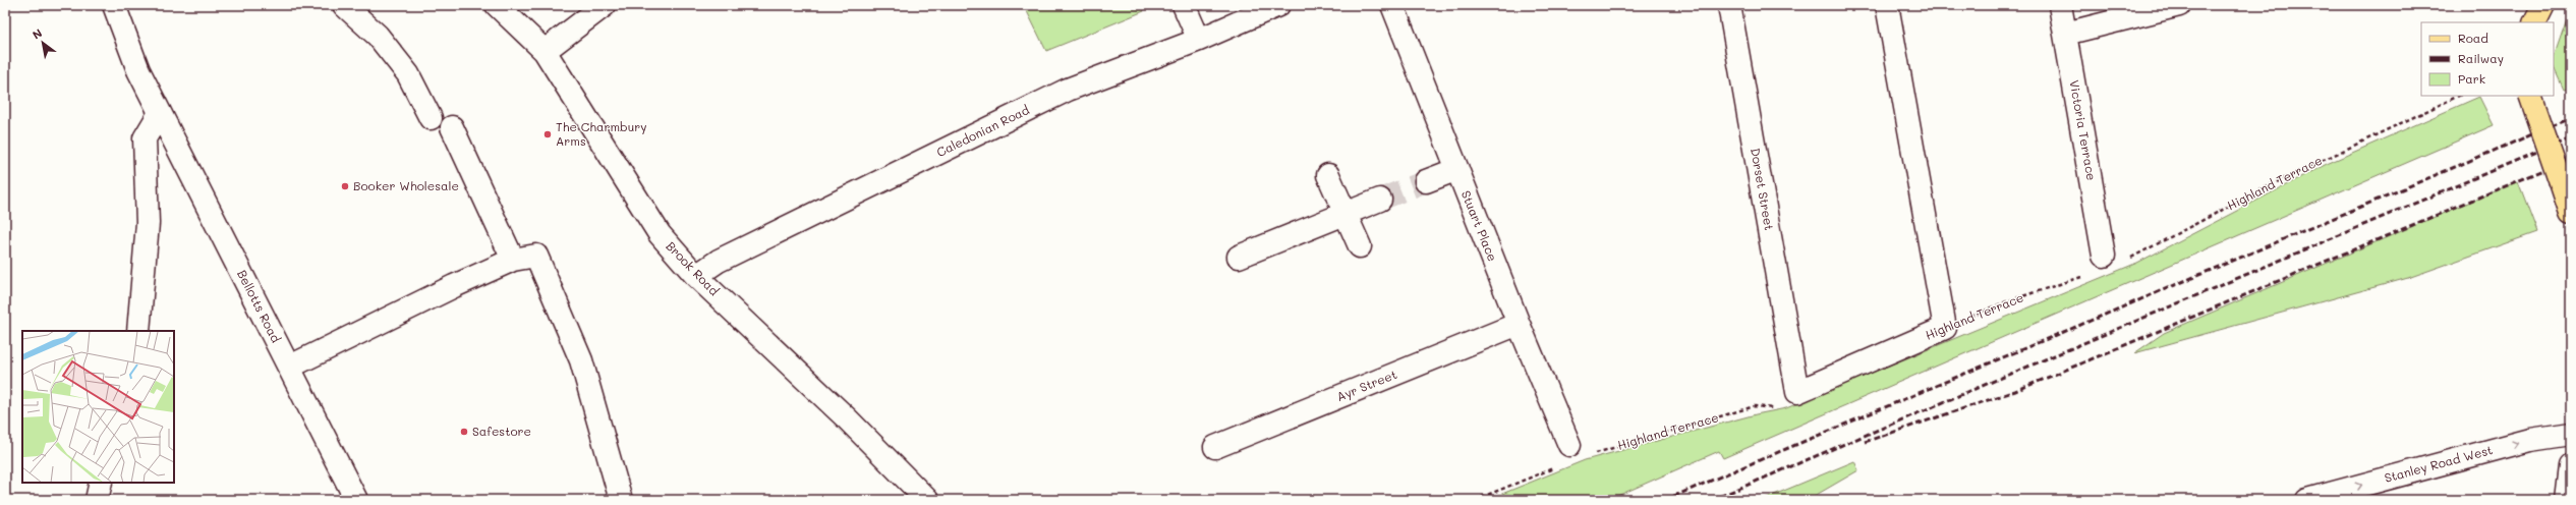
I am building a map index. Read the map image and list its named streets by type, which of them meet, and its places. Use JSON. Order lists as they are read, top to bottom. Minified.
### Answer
{"streets":{"street":["Victoria Terrace","Caledonian Road","Highland Terrace","Dorset Street","Stuart Place","Brook Road","Bellotts Road","Ayr Street","Stanley Road West"]},"crossings":[["Caledonian Road","Brook Road"],["Highland Terrace","Dorset Street"],["Stuart Place","Ayr Street"]],"one_way":["Stanley Road West"],"places":["The Charmbury Arms","Booker Wholesale","Safestore"],"legend":["Road","Railway","Park"],"north":"top left"}
